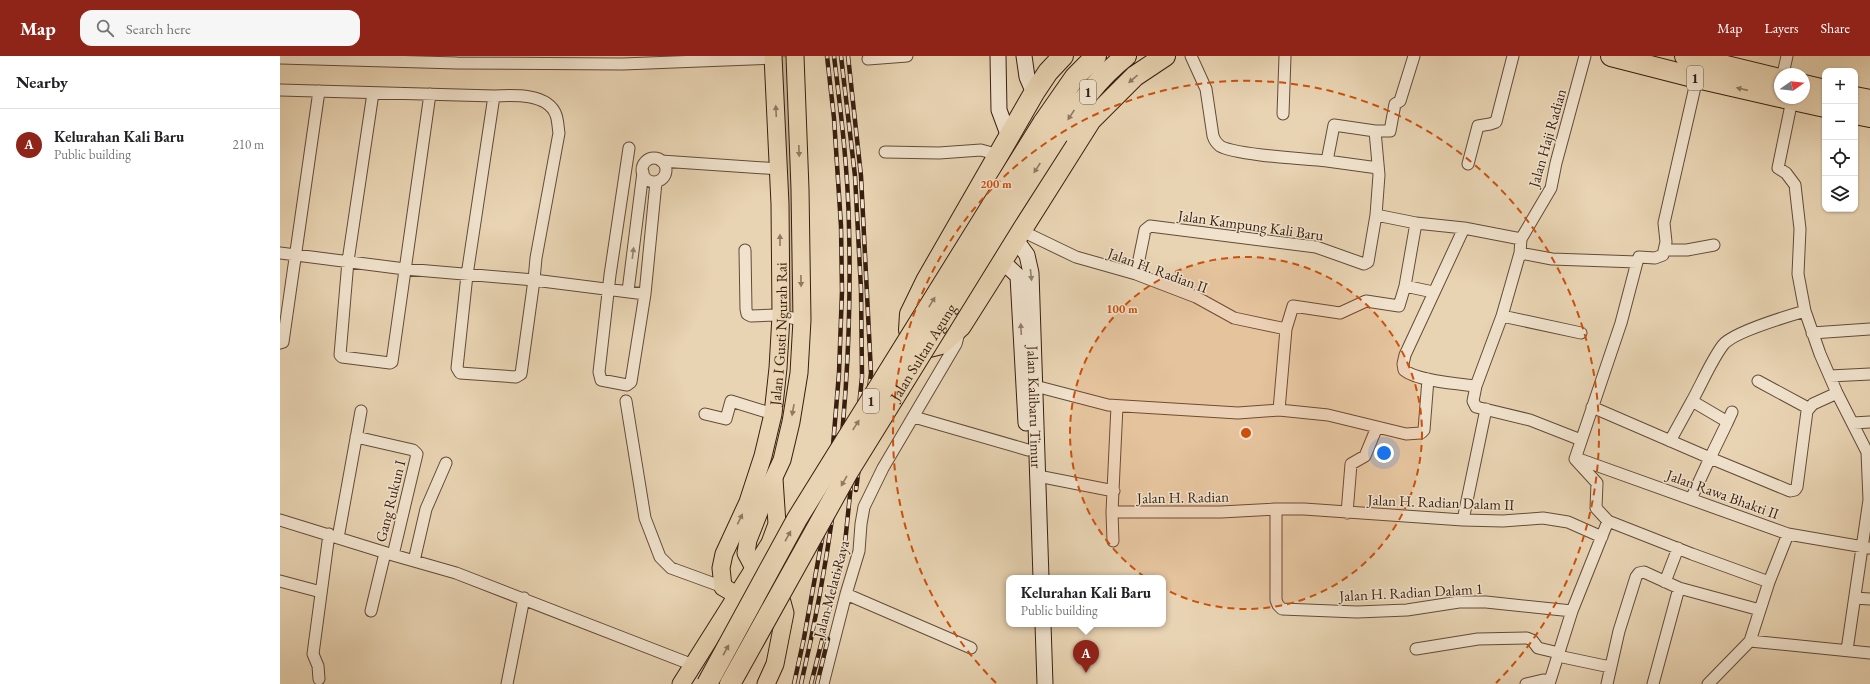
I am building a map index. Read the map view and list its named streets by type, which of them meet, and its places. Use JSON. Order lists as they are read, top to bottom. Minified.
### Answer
{"streets":{"highway":["1","Jalan Sultan Agung"],"main road":["Jalan I Gusti Ngurah Rai"],"street":["Jalan Haji Radian","Jalan Kampung Kali Baru","Jalan H. Radian II","Jalan Kalibaru Timur","Jalan Rawa Bhakti II","Jalan H. Radian","Gang Rukun I","Jalan H. Radian Dalam II","Jalan Melati Raya","Jalan H. Radian Dalam 1"]},"crossings":[["Jalan Kampung Kali Baru","Jalan H. Radian II"],["Jalan H. Radian II","Jalan Kalibaru Timur"],["Jalan H. Radian","Jalan H. Radian Dalam II"],["Jalan H. Radian","Jalan H. Radian Dalam 1"],["Jalan H. Radian Dalam II","Jalan H. Radian Dalam 1"]],"north":"right","page":{"header":"Map","search":"Search here","nav":["Map","Layers","Share"],"heading":"Nearby","map_buttons":["+","−"],"list":[{"mark":"A","name":"Kelurahan Kali Baru","note":"Public building","value":"210 m"}],"popup":["Kelurahan Kali Baru","Public building"],"pins":"A"},"rings":["200 m","100 m"]}
